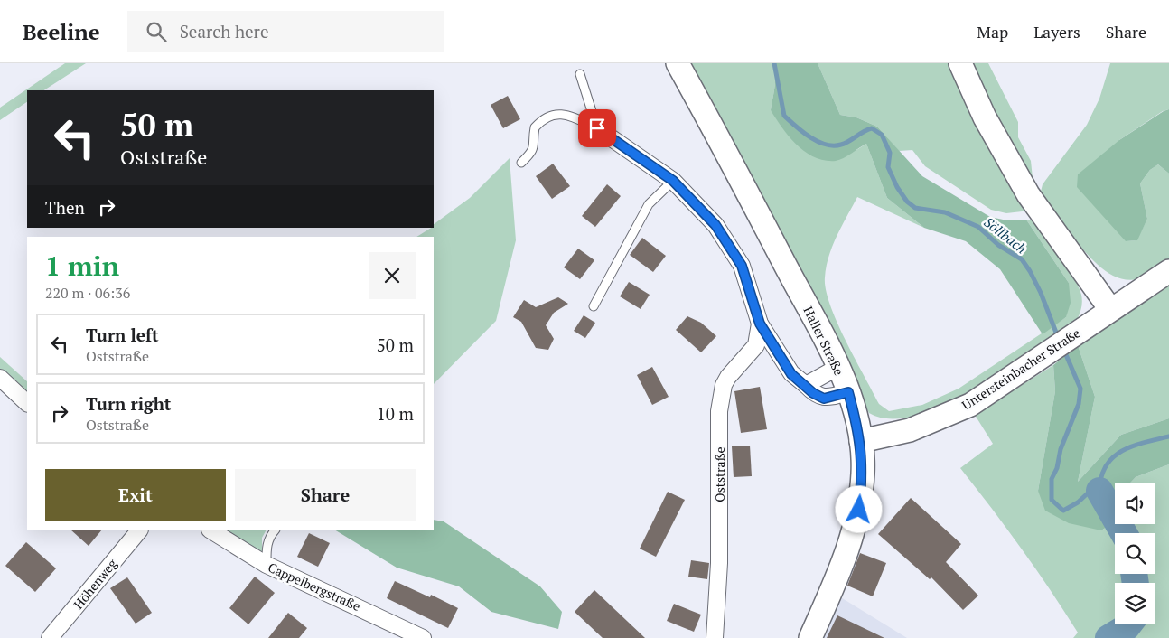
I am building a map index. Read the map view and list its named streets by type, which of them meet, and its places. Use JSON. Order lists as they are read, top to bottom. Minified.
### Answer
{"streets":{"main road":["Haller Straße","Untersteinbacher Straße"],"street":["Oststraße","Höhenweg","Cappelbergstraße"]},"crossings":[["Haller Straße","Untersteinbacher Straße"],["Haller Straße","Oststraße"]],"water":["Söllbach"],"page":{"header":"Beeline","search":"Search here","nav":["Map","Layers","Share"],"turn":["50 m","Oststraße"],"then":"Then","heading":["1 min","220 m · 06:36"],"list":[{"name":"Turn left","note":"Oststraße","value":"50 m"},{"name":"Turn right","note":"Oststraße","value":"10 m"}],"buttons":["Exit","Share"]}}
